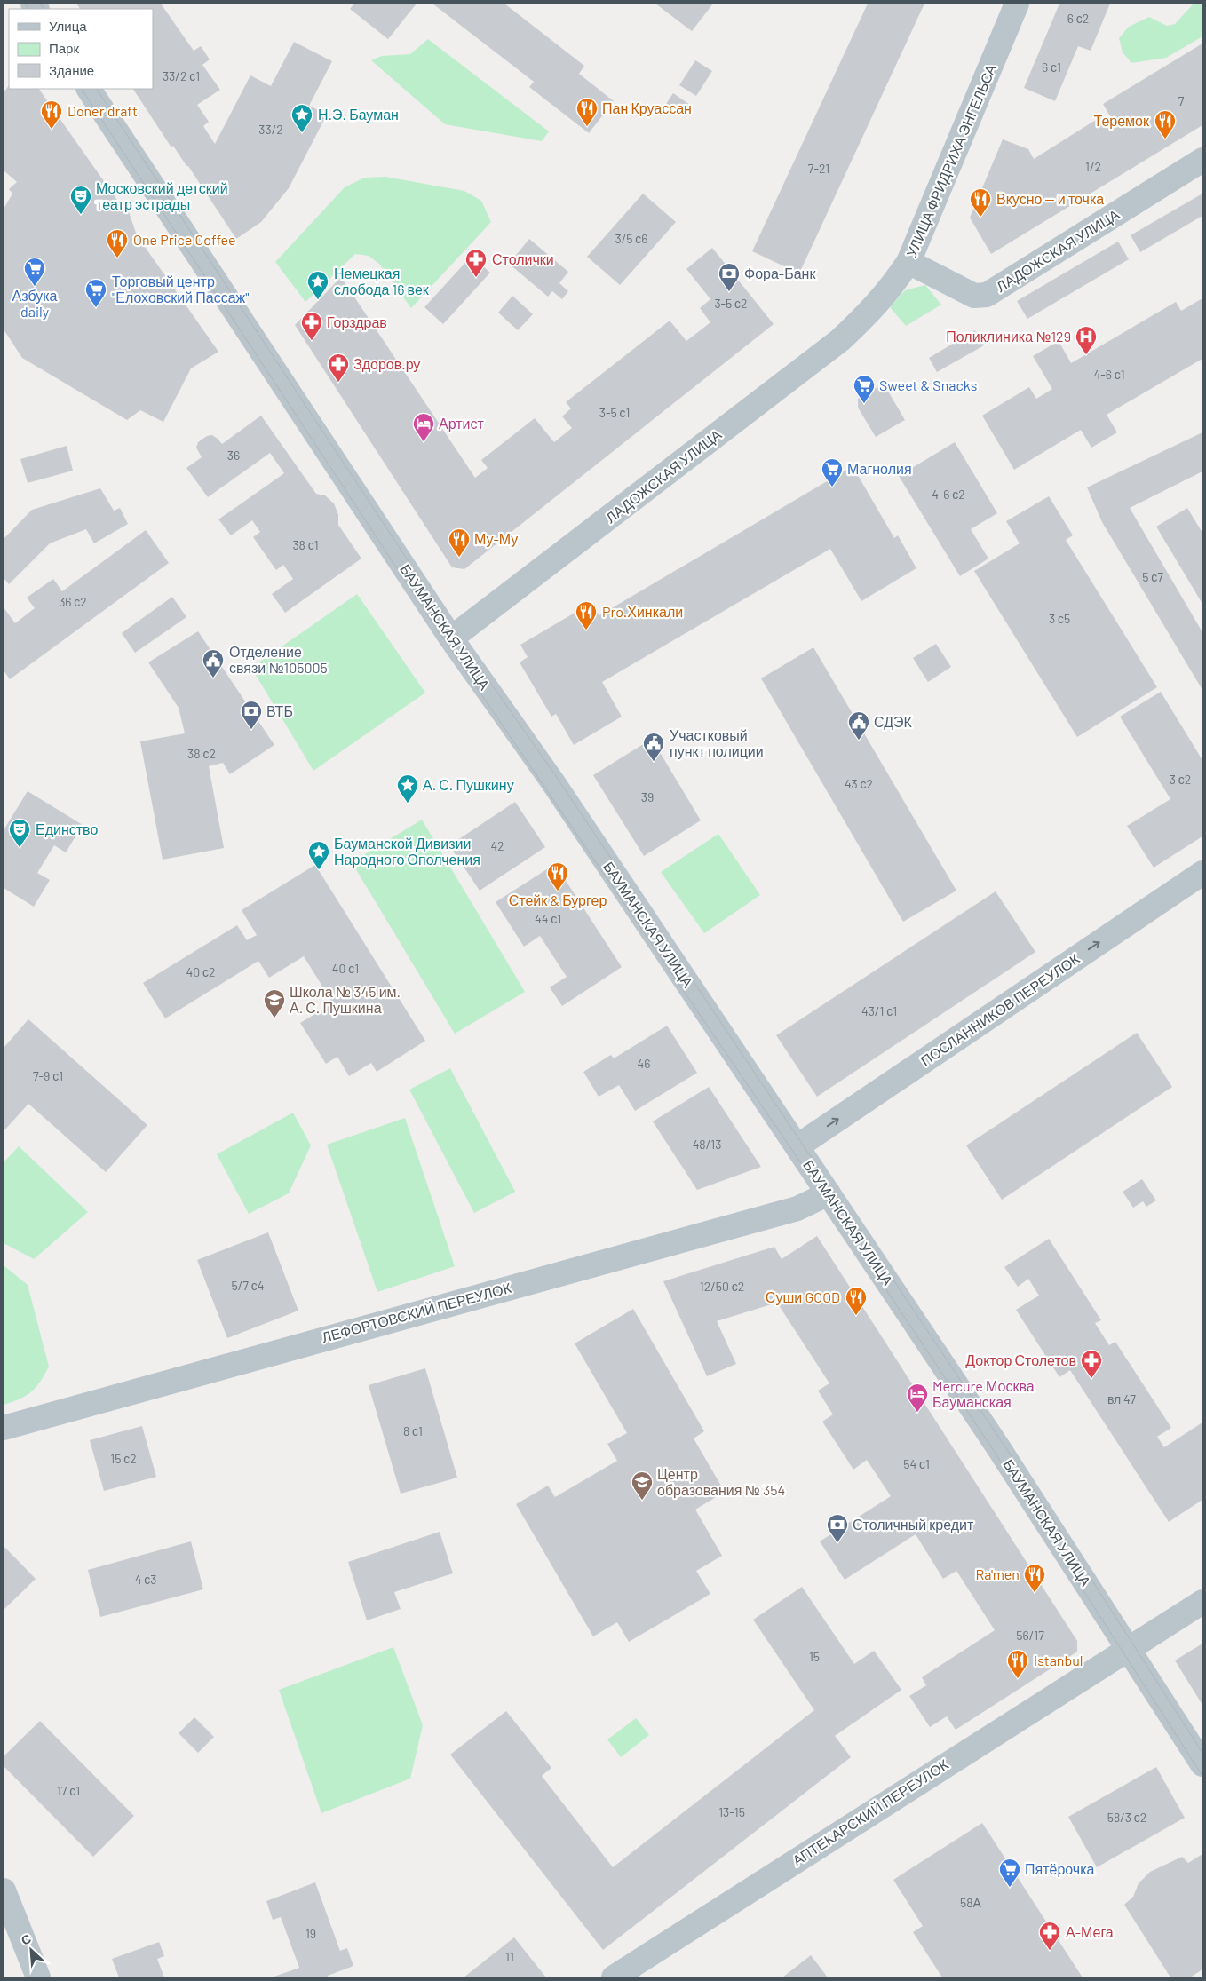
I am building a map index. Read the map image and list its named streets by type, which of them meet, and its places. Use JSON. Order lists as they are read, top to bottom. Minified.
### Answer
{"streets":{"street":["УЛИЦА ФРИДРИХА ЭНГЕЛЬСА","ЛАДОЖСКАЯ УЛИЦА","БАУМАНСКАЯ УЛИЦА","ПОСЛАННИКОВ ПЕРЕУЛОК","ЛЕФОРТОВСКИЙ ПЕРЕУЛОК","АПТЕКАРСКИЙ ПЕРЕУЛОК"]},"crossings":[["УЛИЦА ФРИДРИХА ЭНГЕЛЬСА","ЛАДОЖСКАЯ УЛИЦА"],["ЛАДОЖСКАЯ УЛИЦА","БАУМАНСКАЯ УЛИЦА"],["БАУМАНСКАЯ УЛИЦА","ПОСЛАННИКОВ ПЕРЕУЛОК"],["БАУМАНСКАЯ УЛИЦА","ЛЕФОРТОВСКИЙ ПЕРЕУЛОК"],["БАУМАНСКАЯ УЛИЦА","АПТЕКАРСКИЙ ПЕРЕУЛОК"]],"one_way":["ПОСЛАННИКОВ ПЕРЕУЛОК"],"places":{"restaurant":["Пан Круассан","Doner draft","Теремок","Вкусно — и точка","One Price Coffee","Му-Му","Pro.Хинкали","Стейк & Бургер","Суши GOOD","Ra'men","Istanbul"],"place":["Н.Э. Бауман","Немецкая слобода 16 век","А. С. Пушкину","Бауманской Дивизии Народного Ополчения"],"theatre":["Московский детский театр эстрады","Единство"],"pharmacy":["Столички","Горздрав","Здоров.ру","Доктор Столетов","А-Мега"],"supermarket":["Азбука daily","Торговый центр \"Елоховский Пассаж\"","Sweet & Snacks","Магнолия","Пятёрочка"],"bank":["Фора-Банк","ВТБ","Столичный кредит"],"hospital":["Поликлиника №129"],"hotel":["Артист","Mercure Москва Бауманская"],"public building":["Отделение связи №105005","СДЭК","Участковый пункт полиции"],"school or university":["Школа № 345 им. А. С. Пушкина","Центр образования № 354"]},"house_numbers":["6 с2","6 с1","33/2 с1","7","33/2","1/2","7-21","3/5 с6","3-5 с2","4-6 с1","3-5 с1","36","4-6 с2","38 с1","5 с7","36 с2","3 с5","38 с2","3 с2","43 с2","39","42","44 с1","40 с1","40 с2","43/1 с1","46","7-9 с1","48/13","5/7 с4","12/50 с2","вл 47","8 с1","15 с2","54 с1","4 с3","56/17","15","17 с1","13-15","58/3 с2","58А","19","11"],"legend":["Улица","Парк","Здание"],"north":"top left"}
